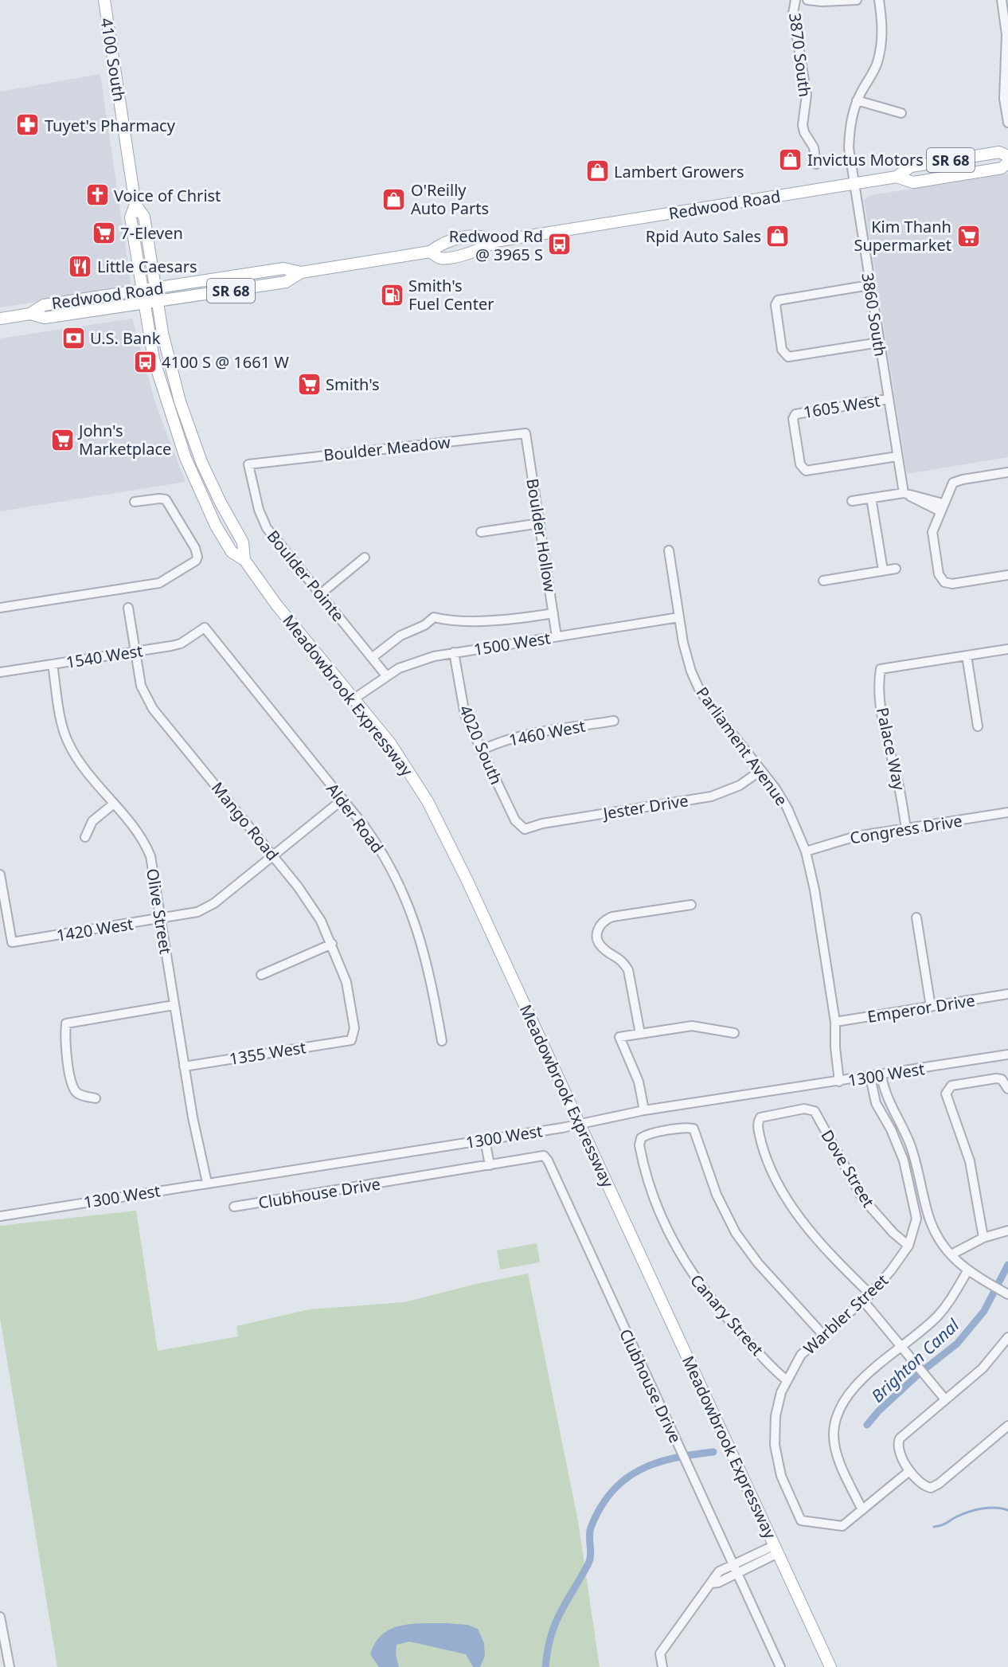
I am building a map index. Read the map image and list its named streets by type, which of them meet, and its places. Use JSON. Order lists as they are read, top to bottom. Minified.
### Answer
{"streets":{"main road":["4100 South","SR 68","Redwood Road","Meadowbrook Expressway"],"street":["3870 South","3860 South","1605 West","Boulder Meadow","Boulder Hollow","Boulder Pointe","1500 West","1540 West","1460 West","4020 South","Parliament Avenue","Palace Way","Jester Drive","Alder Road","Mango Road","Congress Drive","Olive Street","1420 West","Emperor Drive","1355 West","1300 West","Dove Street","Clubhouse Drive","Warbler Street","Canary Street"]},"crossings":[["4100 South","Redwood Road"],["4100 South","Meadowbrook Expressway"],["Redwood Road","3860 South"],["Redwood Road","Meadowbrook Expressway"],["3860 South","1605 West"],["Boulder Meadow","Boulder Hollow"],["Boulder Meadow","Boulder Pointe"],["Boulder Hollow","1500 West"],["Boulder Pointe","1500 West"],["1500 West","Meadowbrook Expressway"],["1500 West","4020 South"],["1500 West","Parliament Avenue"],["1540 West","Alder Road"],["1540 West","Mango Road"],["1540 West","Olive Street"],["Meadowbrook Expressway","1300 West"],["1460 West","4020 South"],["4020 South","Jester Drive"],["Parliament Avenue","Jester Drive"],["Parliament Avenue","Congress Drive"],["Parliament Avenue","Emperor Drive"],["Parliament Avenue","1300 West"],["Palace Way","Congress Drive"],["Alder Road","1420 West"],["Mango Road","1420 West"],["Mango Road","1355 West"],["Olive Street","1420 West"],["Olive Street","1355 West"],["Olive Street","1300 West"],["1300 West","Warbler Street"],["Dove Street","Warbler Street"],["Warbler Street","Canary Street"]],"water":["Brighton Canal"],"places":{"pharmacy":["Tuyet's Pharmacy"],"shop":["Invictus Motors","Lambert Growers","O'Reilly Auto Parts","Rpid Auto Sales"],"church":["Voice of Christ"],"supermarket":["7-Eleven","Kim Thanh Supermarket","Smith's","John's Marketplace"],"bus stop":["Redwood Rd @ 3965 S","4100 S @ 1661 W"],"restaurant":["Little Caesars"],"fuel station":["Smith's Fuel Center"],"bank":["U.S. Bank"]}}
